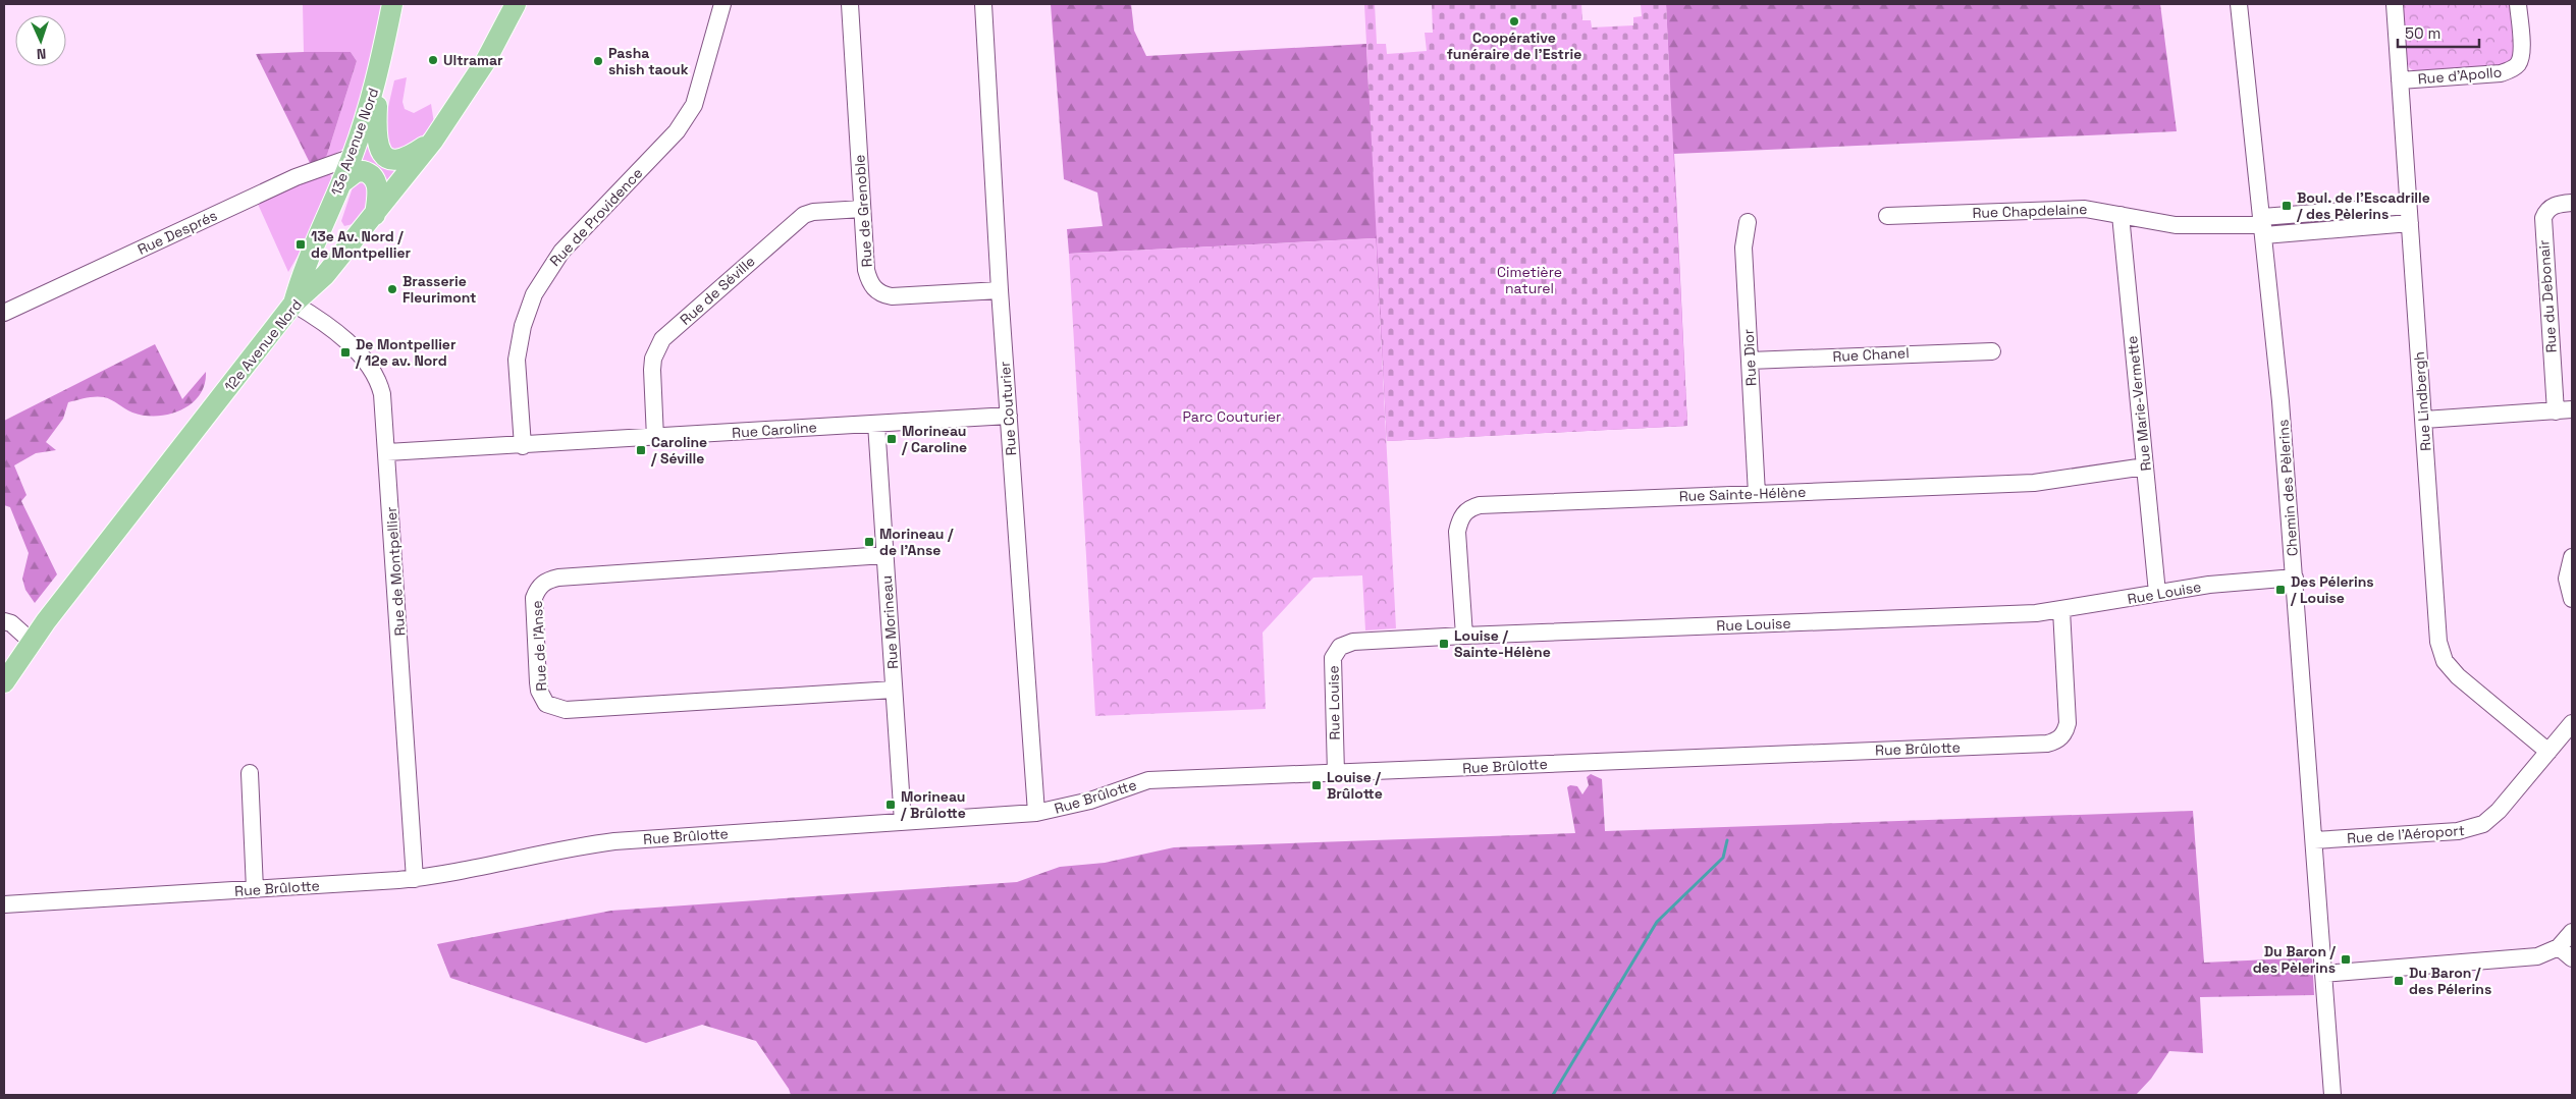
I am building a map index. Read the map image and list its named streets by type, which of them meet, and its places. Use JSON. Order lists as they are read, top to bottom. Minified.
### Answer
{"streets":{"main road":["13e Avenue Nord","12e Avenue Nord"],"street":["Rue d'Apollo","Rue de Grenoble","Rue Chapdelaine","Rue de Providence","Rue Després","Rue de Séville","Rue du Debonair","Rue Chanel","Rue Dior","Rue Lindbergh","Rue Marie-Vermette","Rue Couturier","Rue Caroline","Chemin des Pèlerins","Rue Sainte-Hélène","Rue de Montpellier","Rue Louise","Rue Morineau","Rue de l'Anse","Rue Brûlotte","Rue de l'Aéroport"]},"crossings":[["Rue d'Apollo","Rue Lindbergh"],["13e Avenue Nord","Rue Després"],["13e Avenue Nord","12e Avenue Nord"],["13e Avenue Nord","Rue de Montpellier"],["Rue de Grenoble","Rue de Séville"],["Rue de Grenoble","Rue Couturier"],["Rue Chapdelaine","Rue Marie-Vermette"],["Rue Chapdelaine","Chemin des Pèlerins"],["Rue de Providence","Rue Caroline"],["Rue de Séville","Rue Caroline"],["Rue du Debonair","Rue Lindbergh"],["12e Avenue Nord","Rue de Montpellier"],["Rue Chanel","Rue Dior"],["Rue Dior","Rue Sainte-Hélène"],["Rue Lindbergh","Rue de l'Aéroport"],["Rue Marie-Vermette","Rue Sainte-Hélène"],["Rue Marie-Vermette","Rue Louise"],["Rue Couturier","Rue Caroline"],["Rue Couturier","Rue Brûlotte"],["Rue Caroline","Rue de Montpellier"],["Rue Caroline","Rue Morineau"],["Chemin des Pèlerins","Rue Louise"],["Chemin des Pèlerins","Rue de l'Aéroport"],["Rue Sainte-Hélène","Rue Louise"],["Rue de Montpellier","Rue Brûlotte"],["Rue Louise","Rue Brûlotte"],["Rue Morineau","Rue de l'Anse"],["Rue Morineau","Rue Brûlotte"]],"parks":["Cimetière naturel","Parc Couturier"],"places":{"other":["Coopérative funéraire de l'Estrie","Ultramar","Pasha shish taouk","Brasserie Fleurimont"],"transit":["Boul. de l'Escadrille / des Pèlerins","13e Av. Nord / de Montpellier","De Montpellier / 12e av. Nord","Morineau / Caroline","Caroline / Séville","Morineau / de l'Anse","Des Pélerins / Louise","Louise / Sainte-Hélène","Louise / Brûlotte","Morineau / Brûlotte","Du Baron / des Pèlerins","Du Baron / des Pélerins"]},"scale_bar":"50 m","north":"bottom"}
